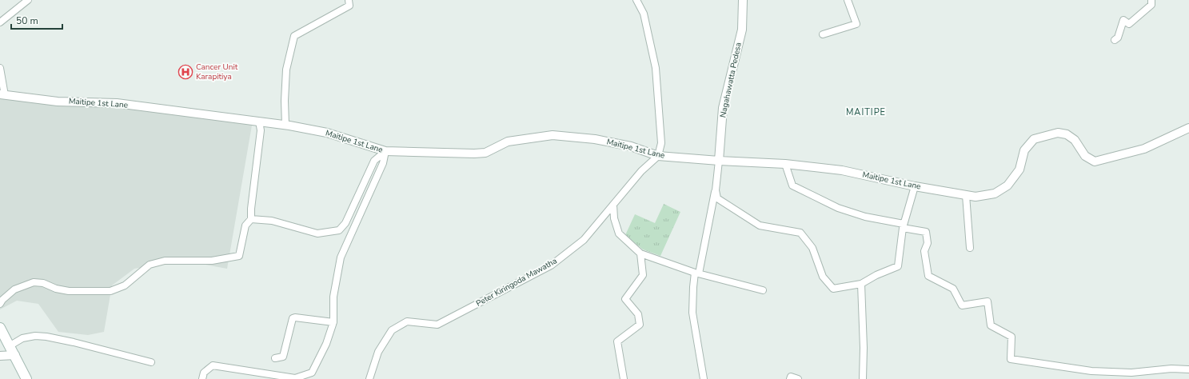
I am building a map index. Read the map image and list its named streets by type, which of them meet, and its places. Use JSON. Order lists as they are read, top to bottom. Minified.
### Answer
{"streets":{"street":["Nagahawatta Pedesa","Maitipe 1st Lane","Peter Kiringoda Mawatha"]},"crossings":[["Nagahawatta Pedesa","Maitipe 1st Lane"],["Maitipe 1st Lane","Peter Kiringoda Mawatha"]],"districts":["MAITIPE"],"places":{"hospital":["Cancer Unit Karapitiya"]},"scale_bar":"50 m"}
